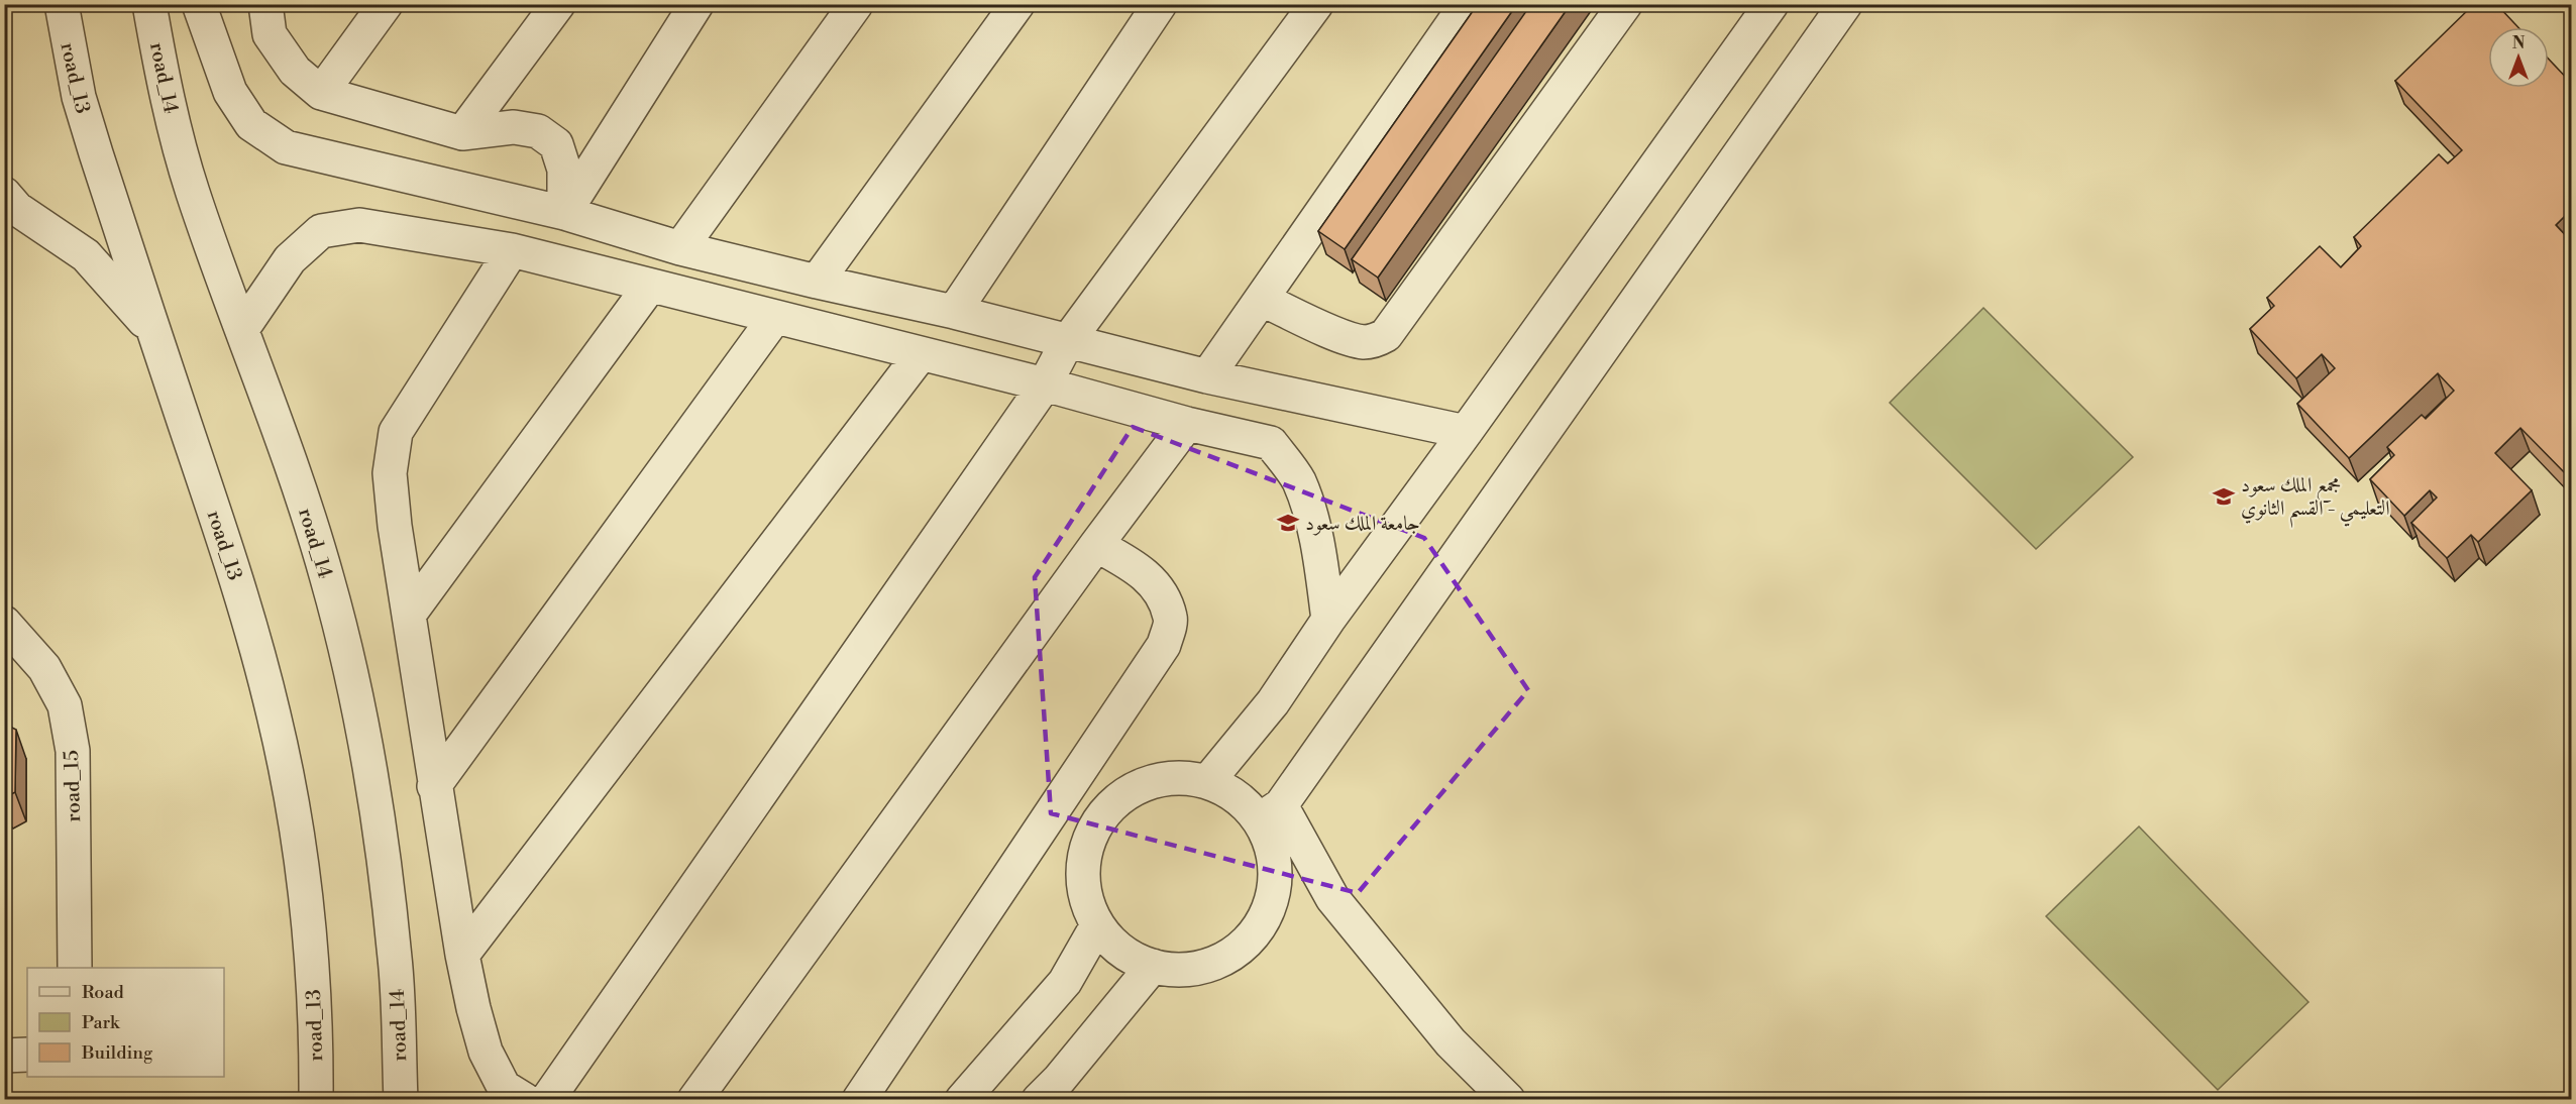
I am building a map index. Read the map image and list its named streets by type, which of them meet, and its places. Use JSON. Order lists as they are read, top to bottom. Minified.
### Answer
{"streets":{"street":["road_13","road_14","road_15"]},"places":{"school or university":["مجمع الملك سعود التعليمي - القسم الثانوي","جامعة الملك سعود"]},"legend":["Road","Park","Building"],"north":"top"}
